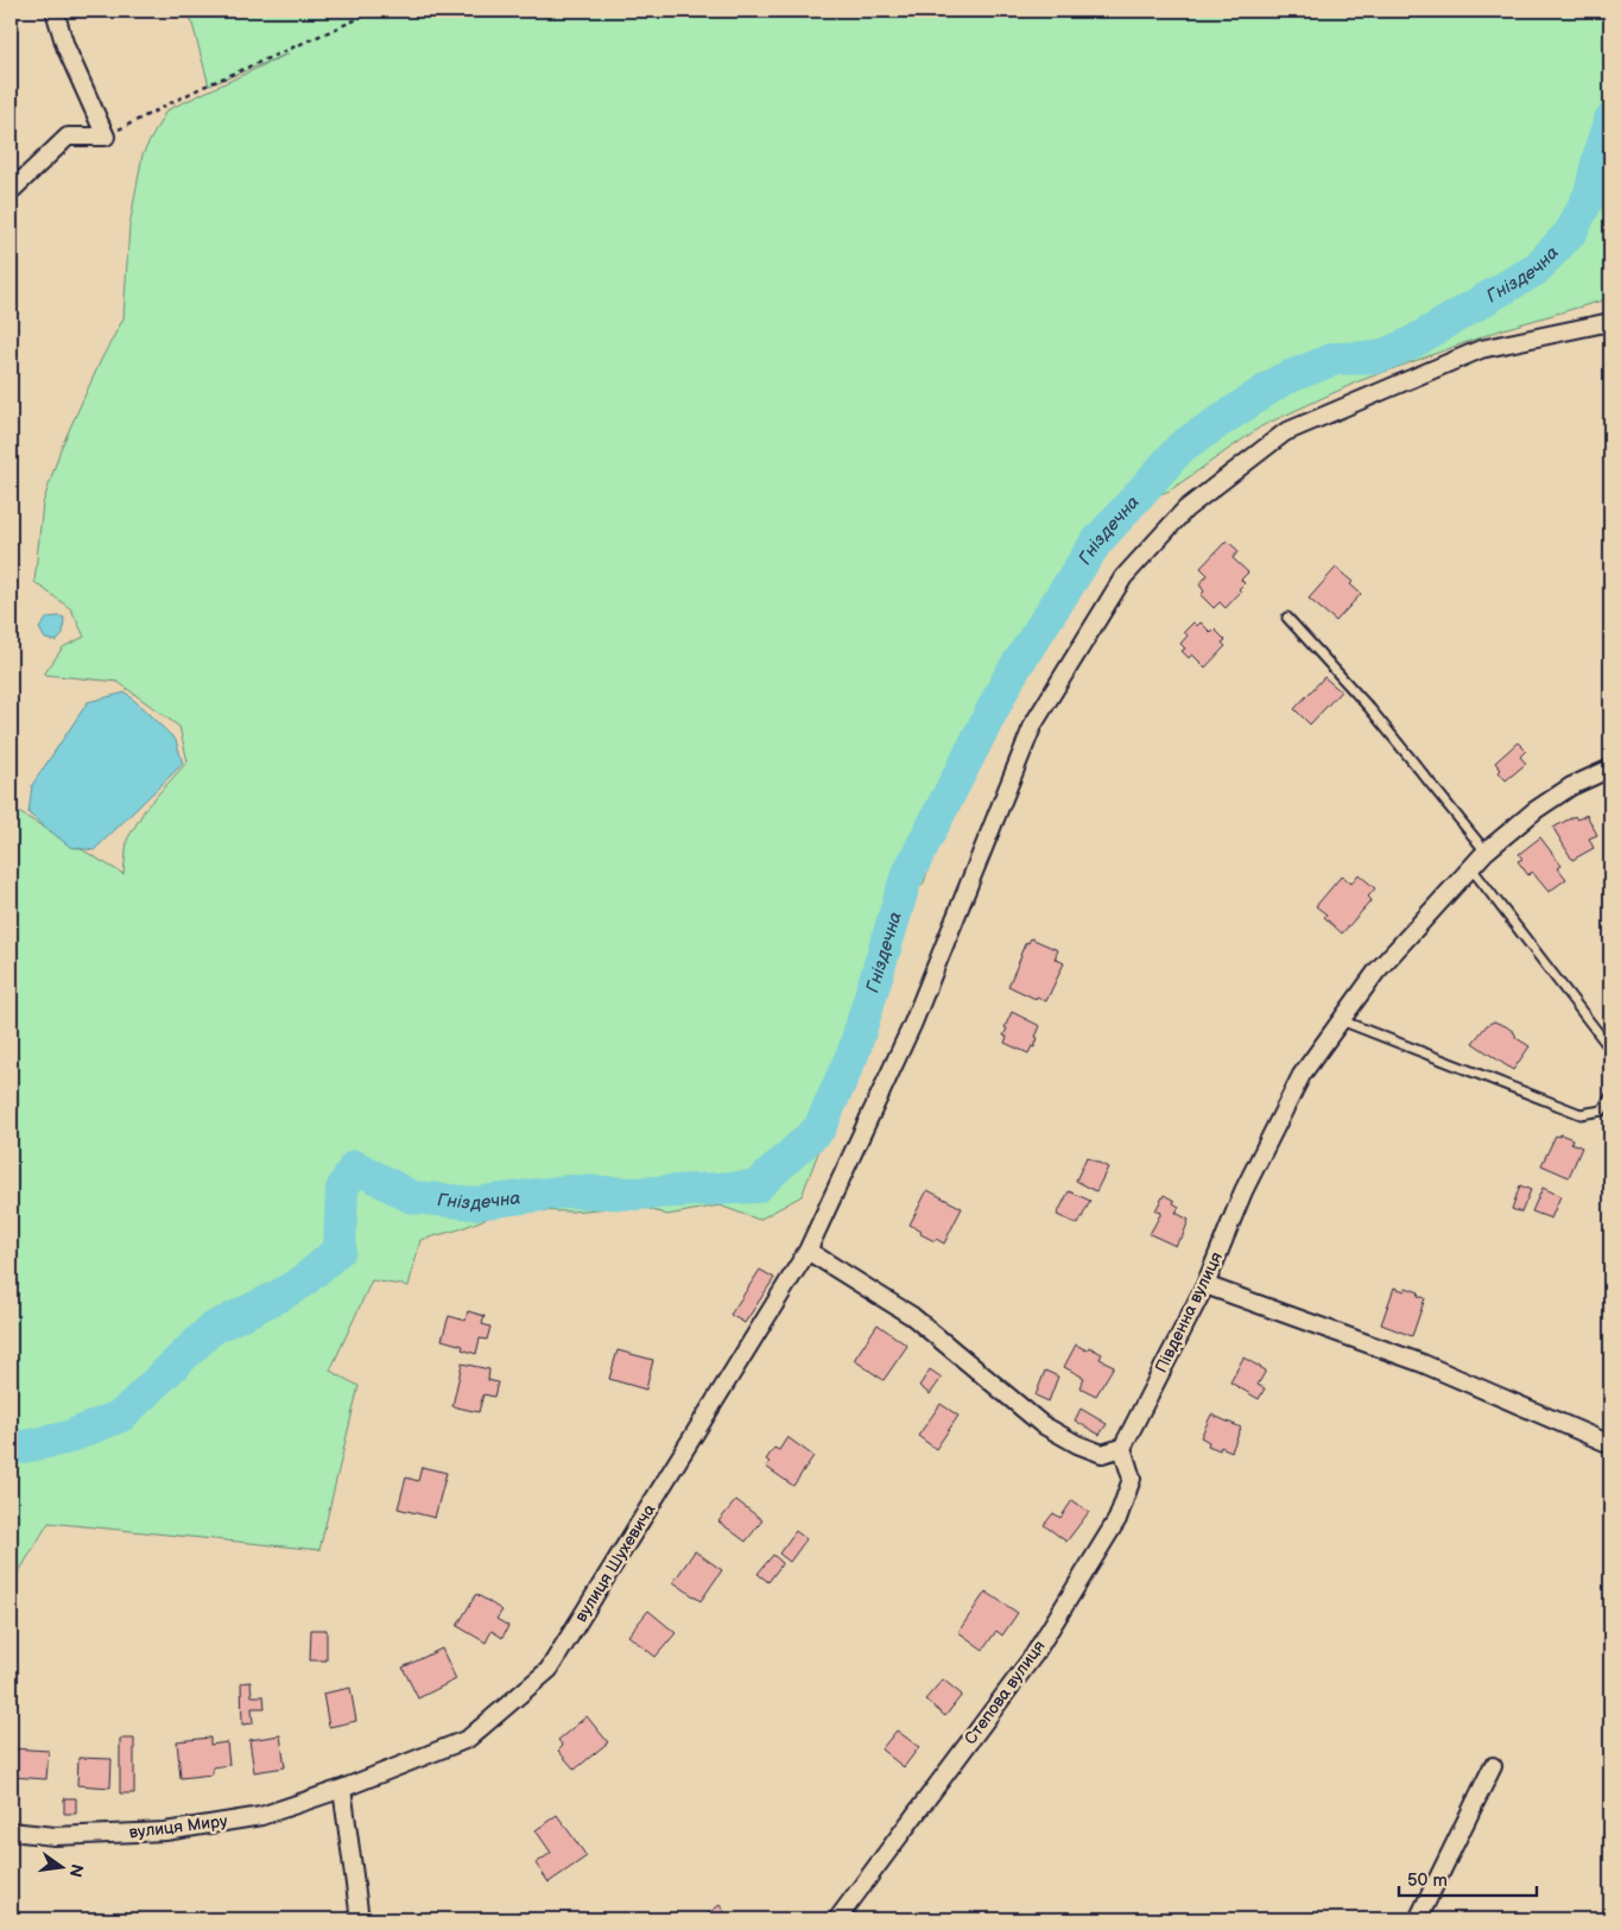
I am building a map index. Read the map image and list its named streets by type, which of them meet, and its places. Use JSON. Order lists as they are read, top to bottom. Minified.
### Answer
{"streets":{"street":["Південна вулиця","вулиця Шухевича","Степова вулиця","вулиця Миру"]},"crossings":[["Південна вулиця","Степова вулиця"],["вулиця Шухевича","вулиця Миру"]],"water":["Гніздечна"],"scale_bar":"50 m","north":"right"}
